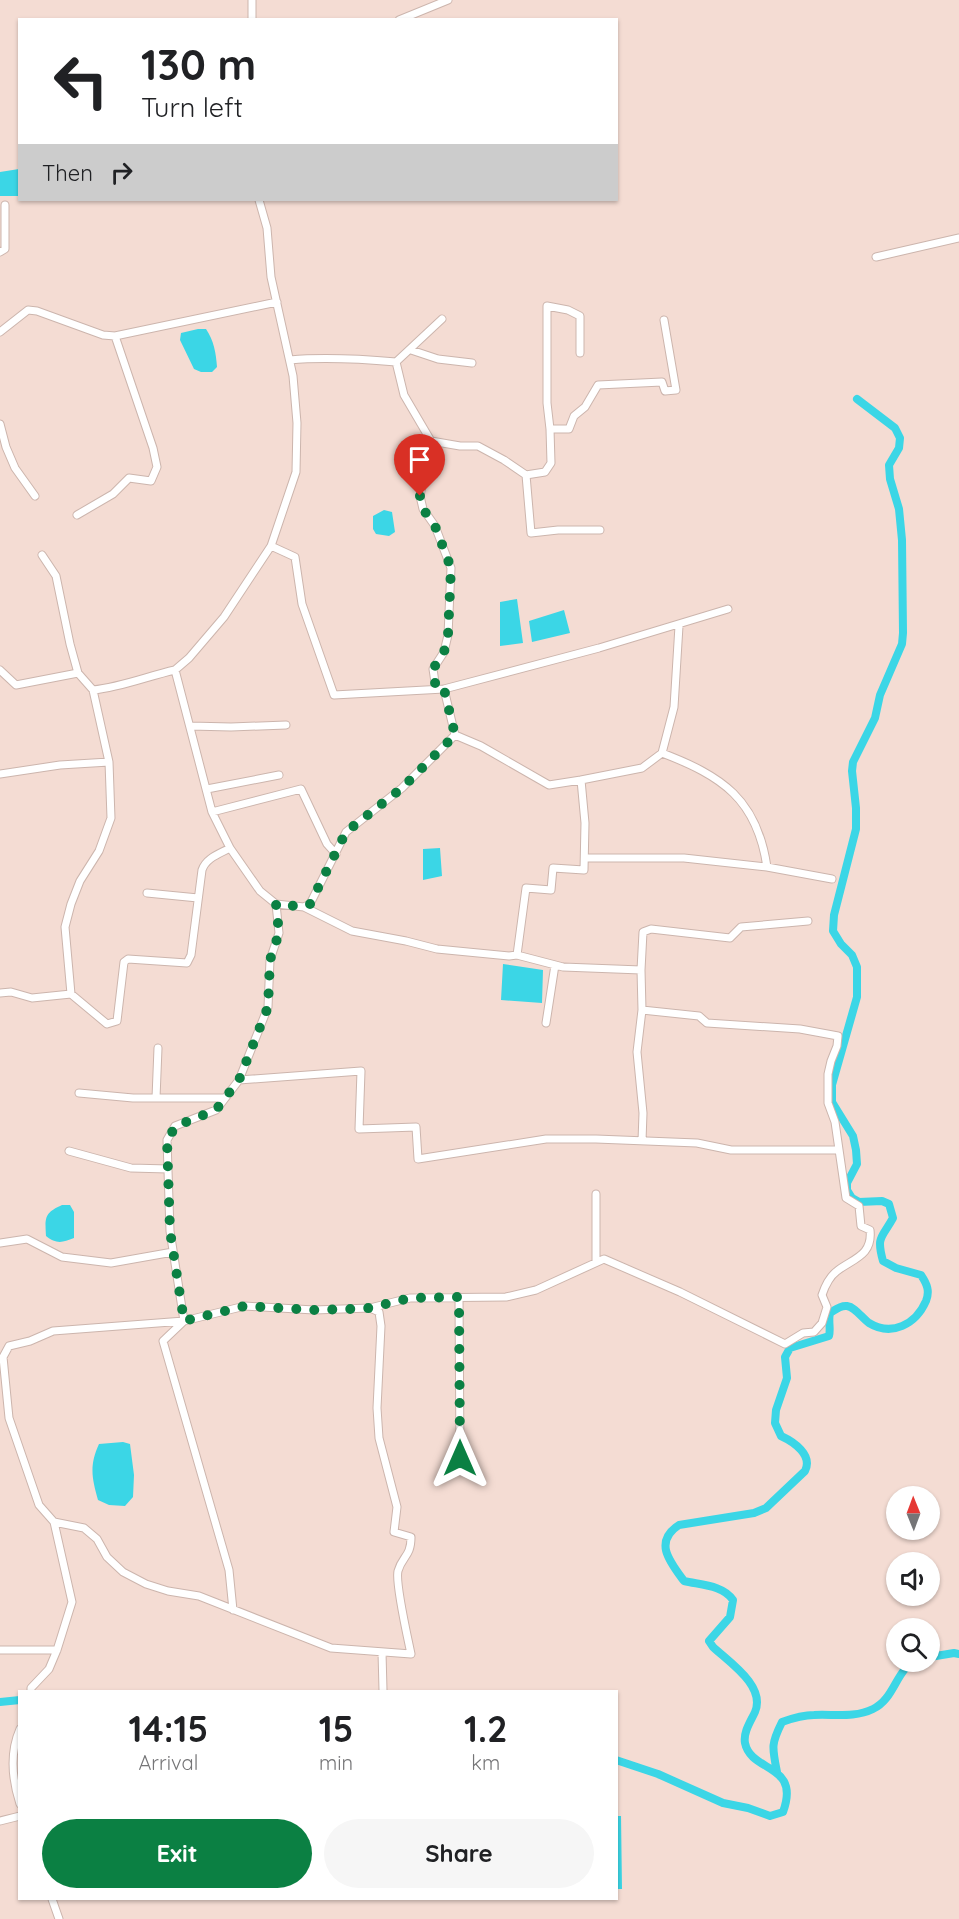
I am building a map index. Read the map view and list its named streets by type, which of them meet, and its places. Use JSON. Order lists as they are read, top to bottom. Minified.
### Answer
{"north":"top","page":{"turn":["130 m","Turn left"],"then":"Then","eta":["14:15","Arrival","15","min","1.2","km"],"buttons":["Exit","Share"]}}
